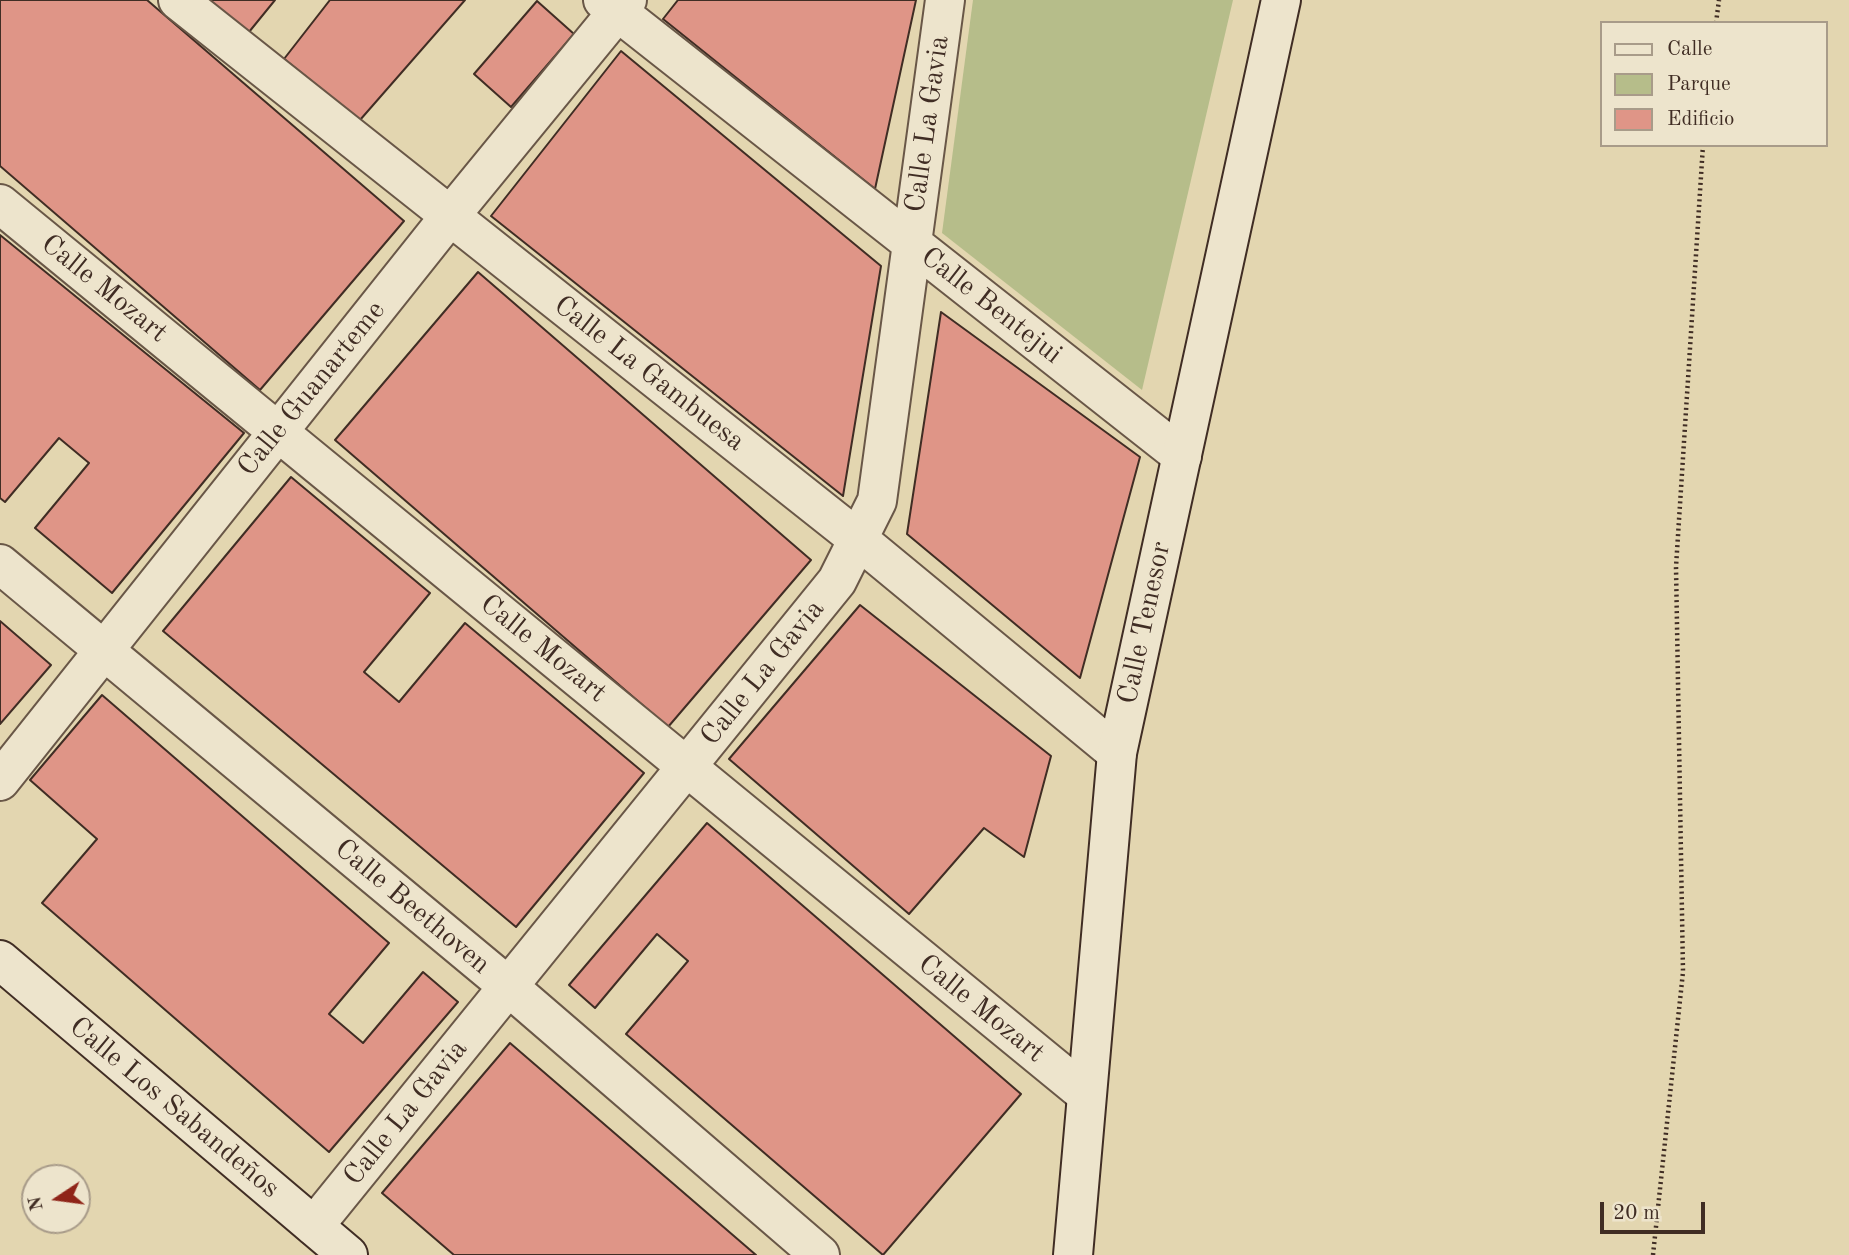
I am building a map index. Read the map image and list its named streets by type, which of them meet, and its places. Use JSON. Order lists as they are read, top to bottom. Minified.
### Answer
{"streets":{"street":["Calle La Gavia","Calle Mozart","Calle Bentejui","Calle La Gambuesa","Calle Guanarteme","Calle Tenesor","Calle Beethoven","Calle Los Sabandeños"]},"crossings":[["Calle La Gavia","Calle Mozart"],["Calle La Gavia","Calle Bentejui"],["Calle La Gavia","Calle La Gambuesa"],["Calle La Gavia","Calle Beethoven"],["Calle La Gavia","Calle Los Sabandeños"],["Calle Mozart","Calle Guanarteme"],["Calle Mozart","Calle Tenesor"],["Calle Bentejui","Calle Guanarteme"],["Calle Bentejui","Calle Tenesor"],["Calle La Gambuesa","Calle Guanarteme"],["Calle La Gambuesa","Calle Tenesor"],["Calle Guanarteme","Calle Beethoven"]],"legend":["Calle","Parque","Edificio"],"scale_bar":"20 m","north":"left"}
